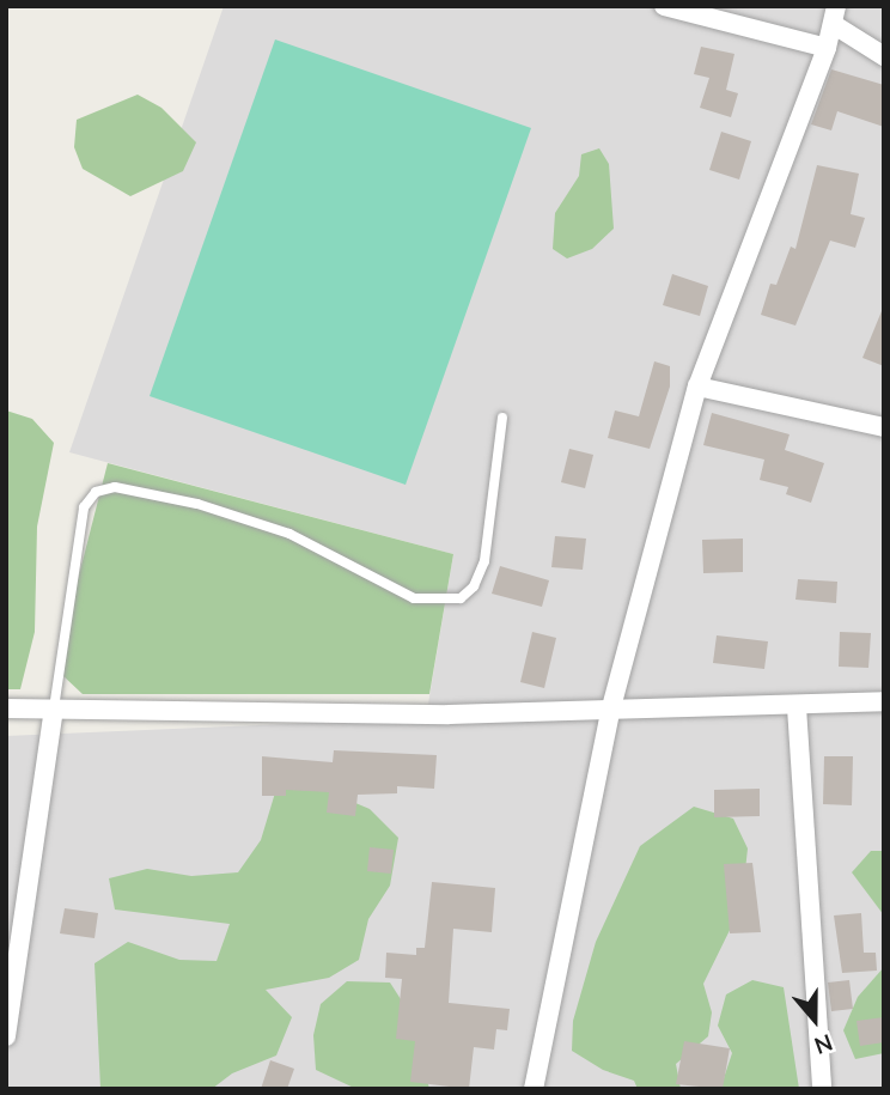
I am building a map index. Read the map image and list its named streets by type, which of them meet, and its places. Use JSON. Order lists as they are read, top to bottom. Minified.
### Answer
{"north":"bottom"}
